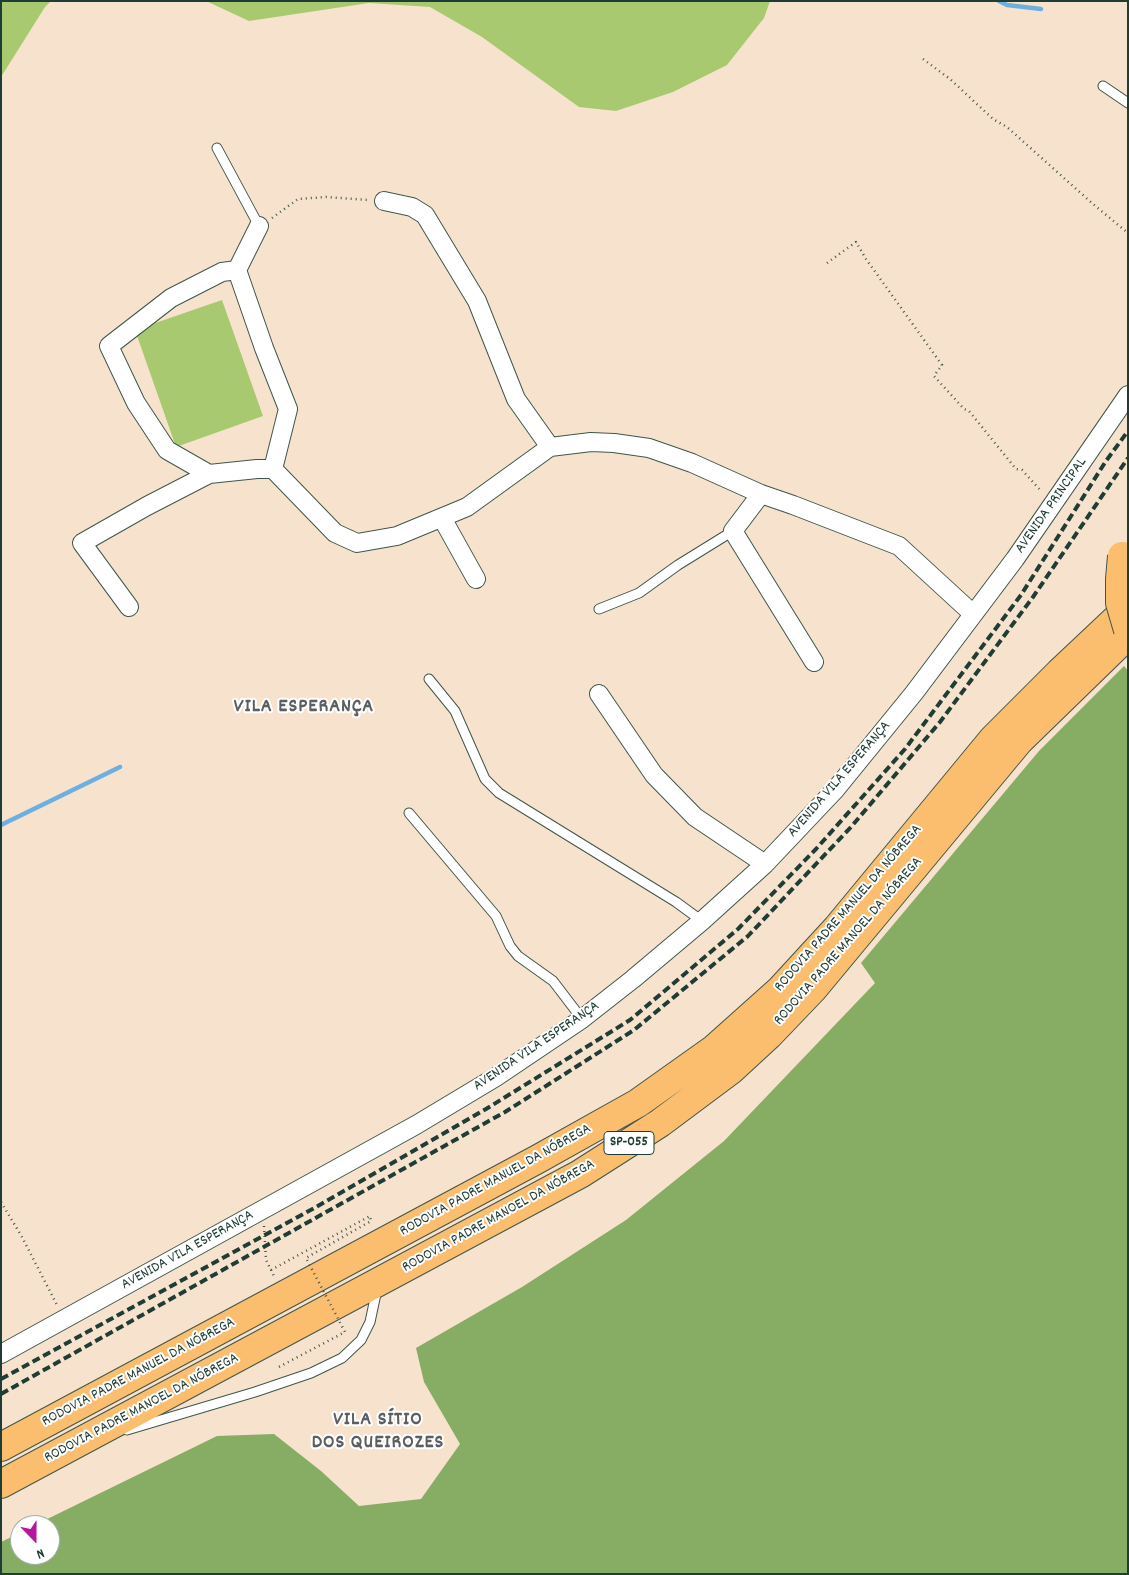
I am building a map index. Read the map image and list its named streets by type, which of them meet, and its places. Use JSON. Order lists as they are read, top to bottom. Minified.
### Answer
{"streets":{"highway":["RODOVIA PADRE MANUEL DA NÓBREGA","RODOVIA PADRE MANOEL DA NÓBREGA","SP-055"],"street":["AVENIDA PRINCIPAL","AVENIDA VILA ESPERANÇA"]},"crossings":[["AVENIDA PRINCIPAL","AVENIDA VILA ESPERANÇA"]],"districts":["VILA ESPERANÇA","VILA SÍTIO DOS QUEIROZES"],"north":"bottom"}
